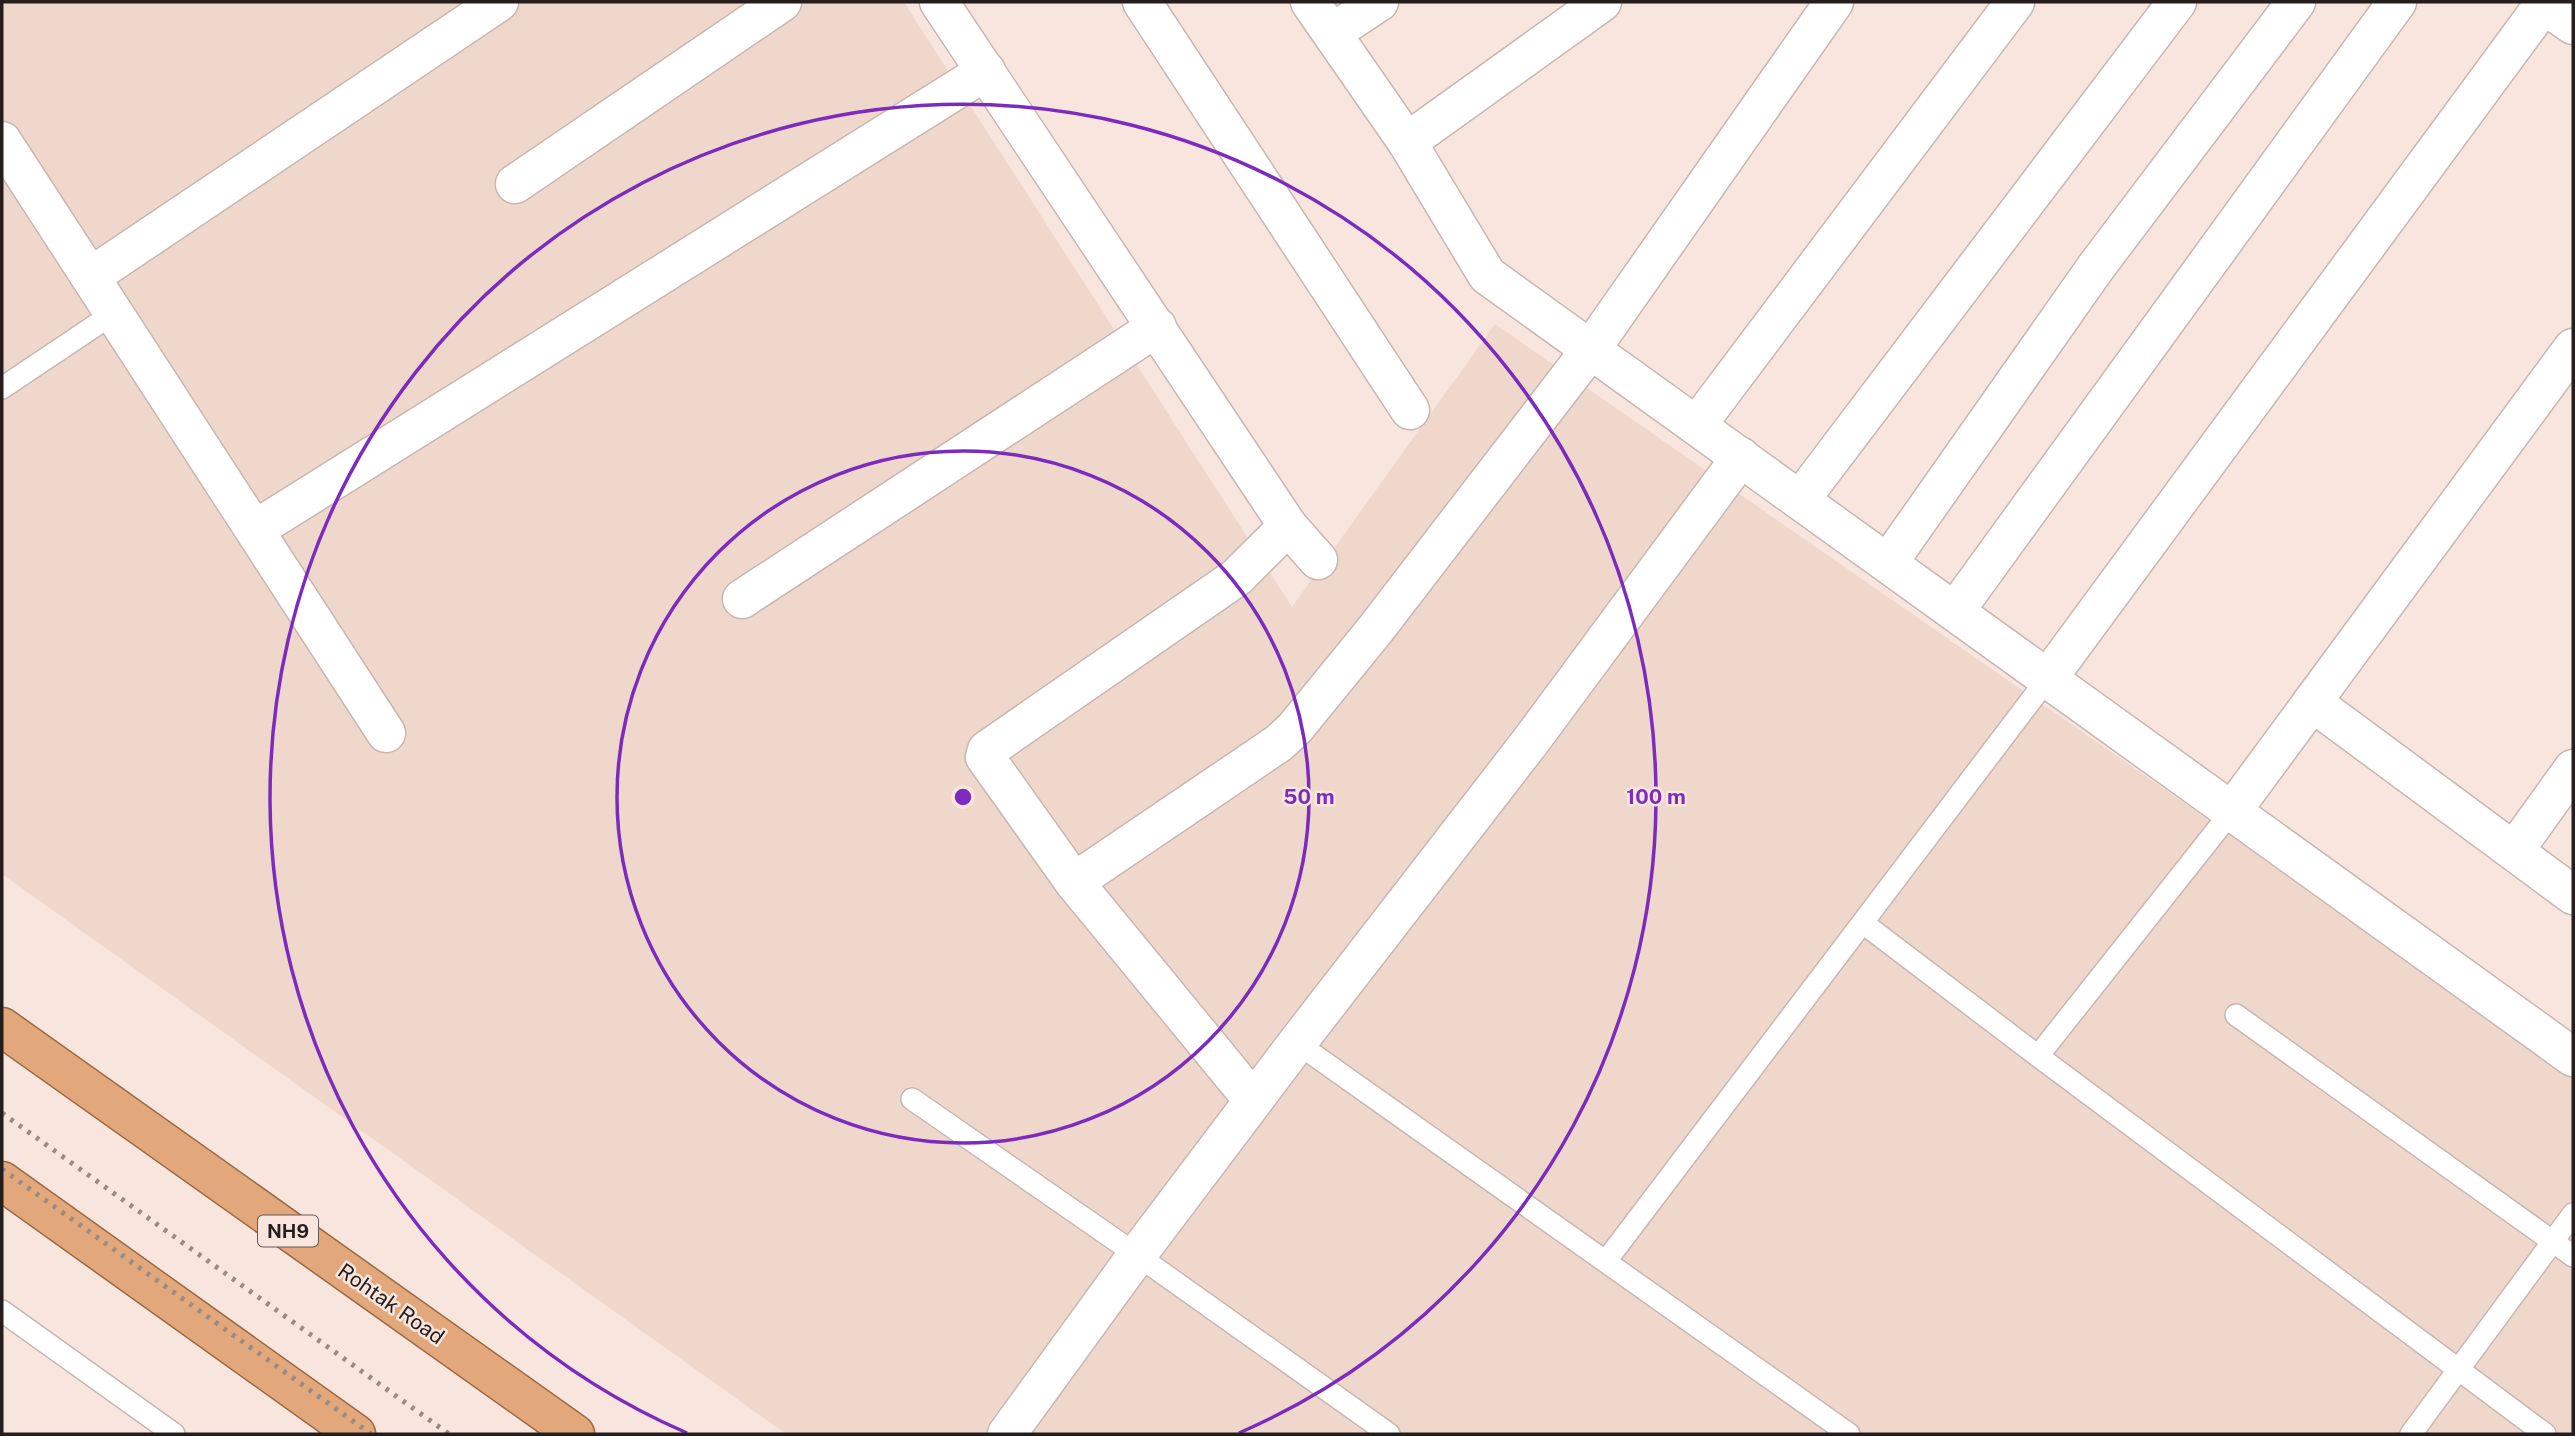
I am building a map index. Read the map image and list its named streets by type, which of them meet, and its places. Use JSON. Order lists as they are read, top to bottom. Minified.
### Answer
{"streets":{"highway":["NH9","Rohtak Road"]},"rings":["50 m","100 m"]}
